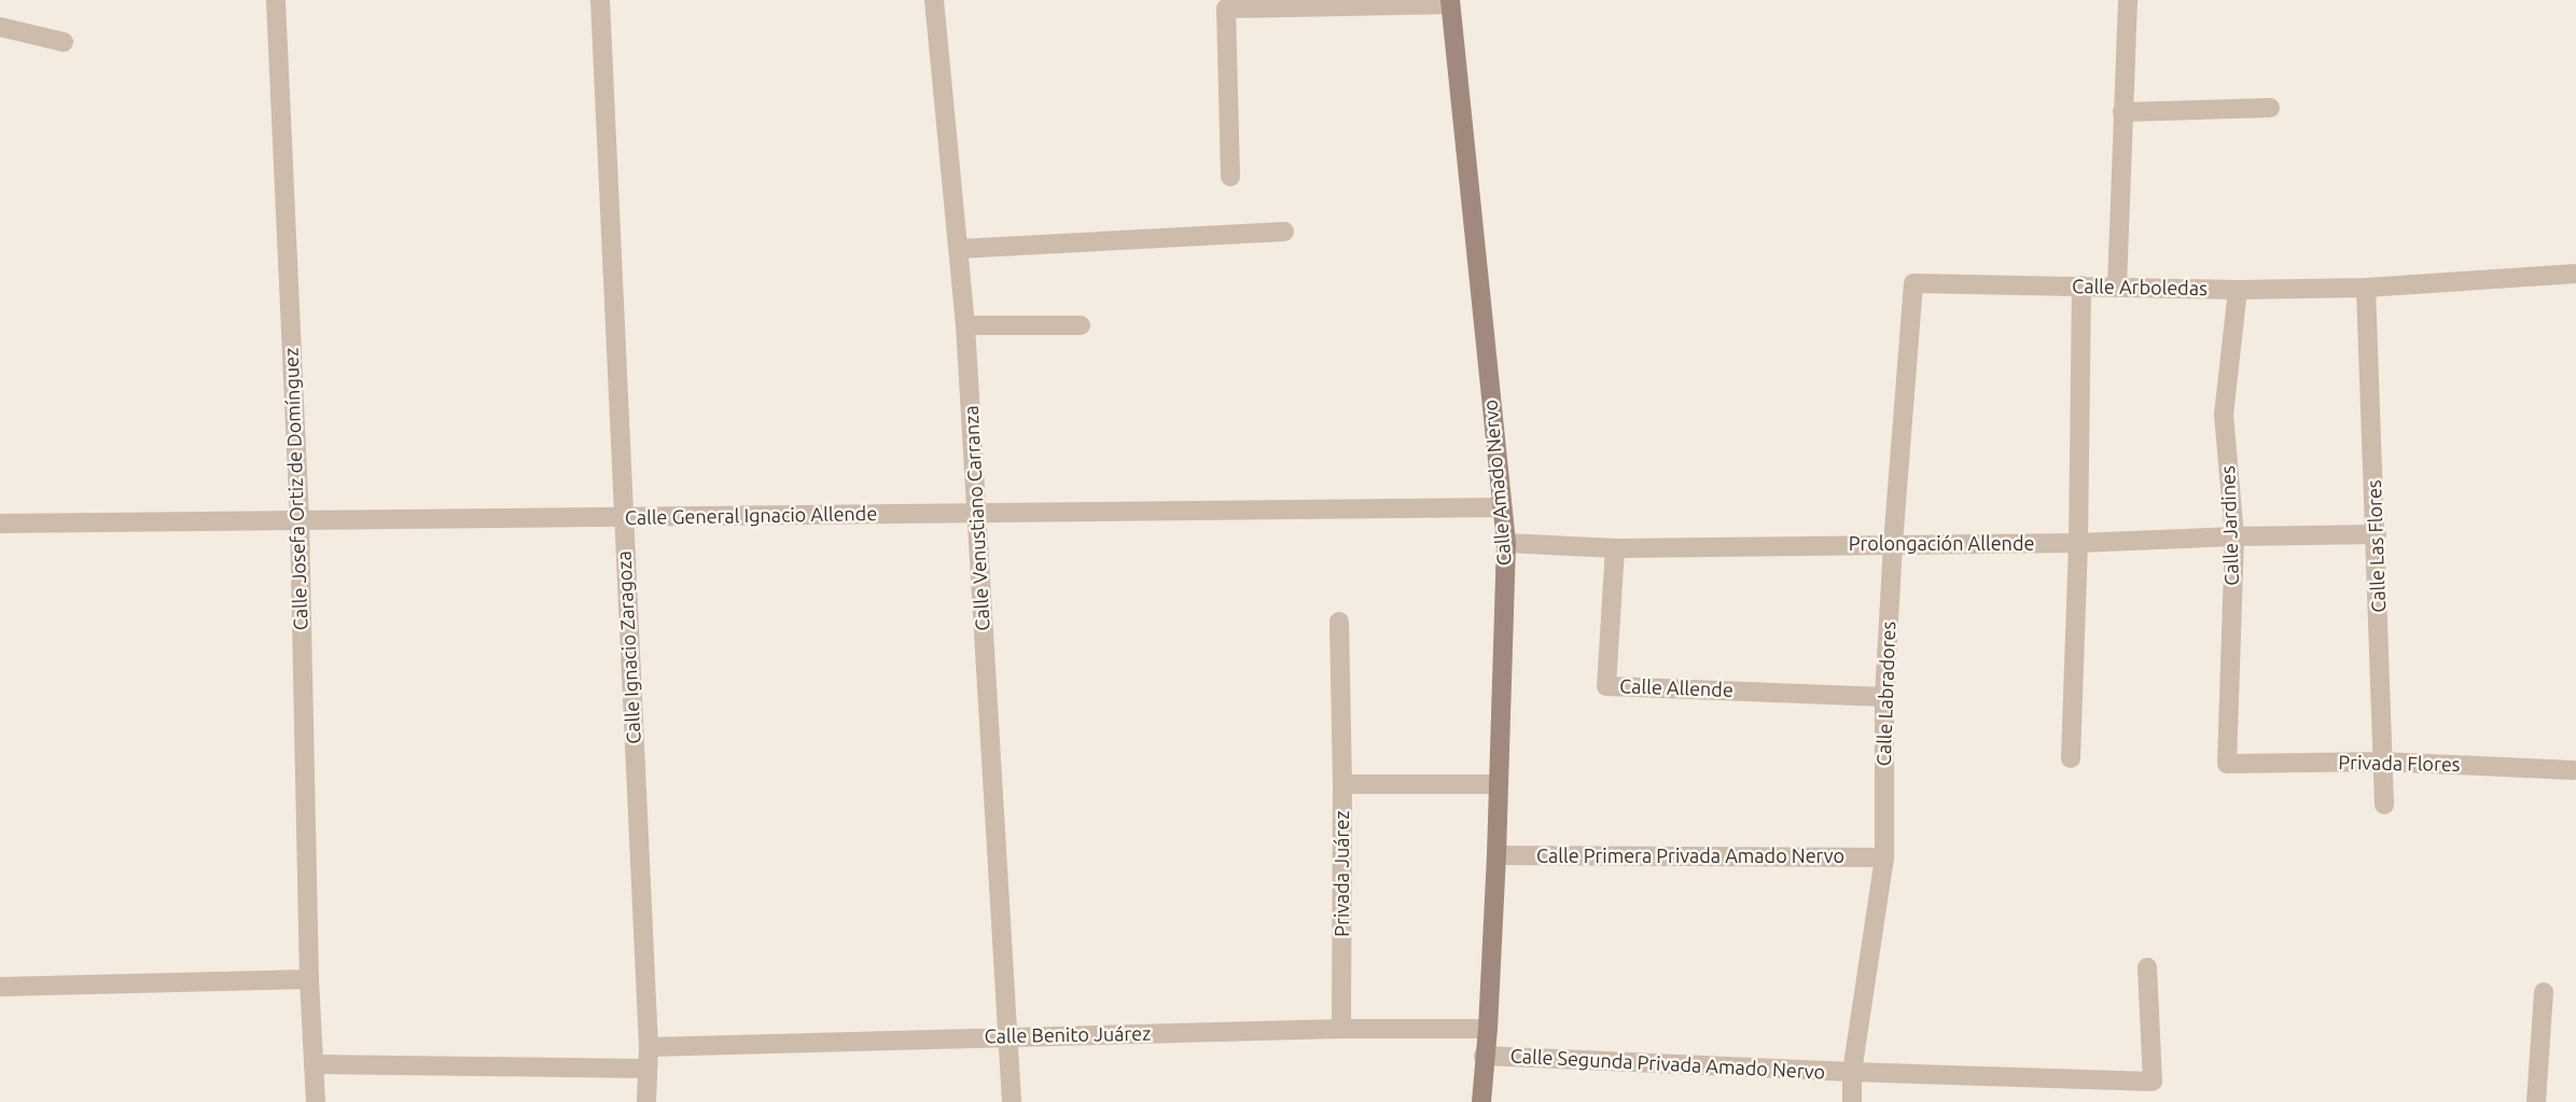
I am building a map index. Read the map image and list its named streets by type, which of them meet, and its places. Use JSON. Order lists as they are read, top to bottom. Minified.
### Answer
{"streets":{"street":["Calle Arboledas","Calle Amado Nervo","Calle Josefa Ortiz de Domínguez","Calle General Ignacio Allende","Calle Venustiano Carranza","Calle Jardines","Prolongación Allende","Calle Las Flores","Calle Ignacio Zaragoza","Calle Allende","Calle Labradores","Privada Flores","Calle Primera Privada Amado Nervo","Privada Juárez","Calle Benito Juárez","Calle Segunda Privada Amado Nervo"]},"crossings":[["Calle Arboledas","Calle Jardines"],["Calle Arboledas","Calle Las Flores"],["Calle Arboledas","Calle Labradores"],["Calle Amado Nervo","Calle General Ignacio Allende"],["Calle Amado Nervo","Prolongación Allende"],["Calle Amado Nervo","Calle Primera Privada Amado Nervo"],["Calle Amado Nervo","Privada Juárez"],["Calle Amado Nervo","Calle Benito Juárez"],["Calle Amado Nervo","Calle Segunda Privada Amado Nervo"],["Calle Josefa Ortiz de Domínguez","Calle General Ignacio Allende"],["Calle General Ignacio Allende","Calle Venustiano Carranza"],["Calle General Ignacio Allende","Calle Ignacio Zaragoza"],["Calle Venustiano Carranza","Calle Benito Juárez"],["Calle Jardines","Prolongación Allende"],["Calle Jardines","Privada Flores"],["Prolongación Allende","Calle Las Flores"],["Prolongación Allende","Calle Allende"],["Prolongación Allende","Calle Labradores"],["Calle Las Flores","Privada Flores"],["Calle Ignacio Zaragoza","Calle Benito Juárez"],["Calle Allende","Calle Labradores"],["Calle Labradores","Calle Primera Privada Amado Nervo"],["Calle Labradores","Calle Segunda Privada Amado Nervo"],["Privada Juárez","Calle Benito Juárez"]]}
